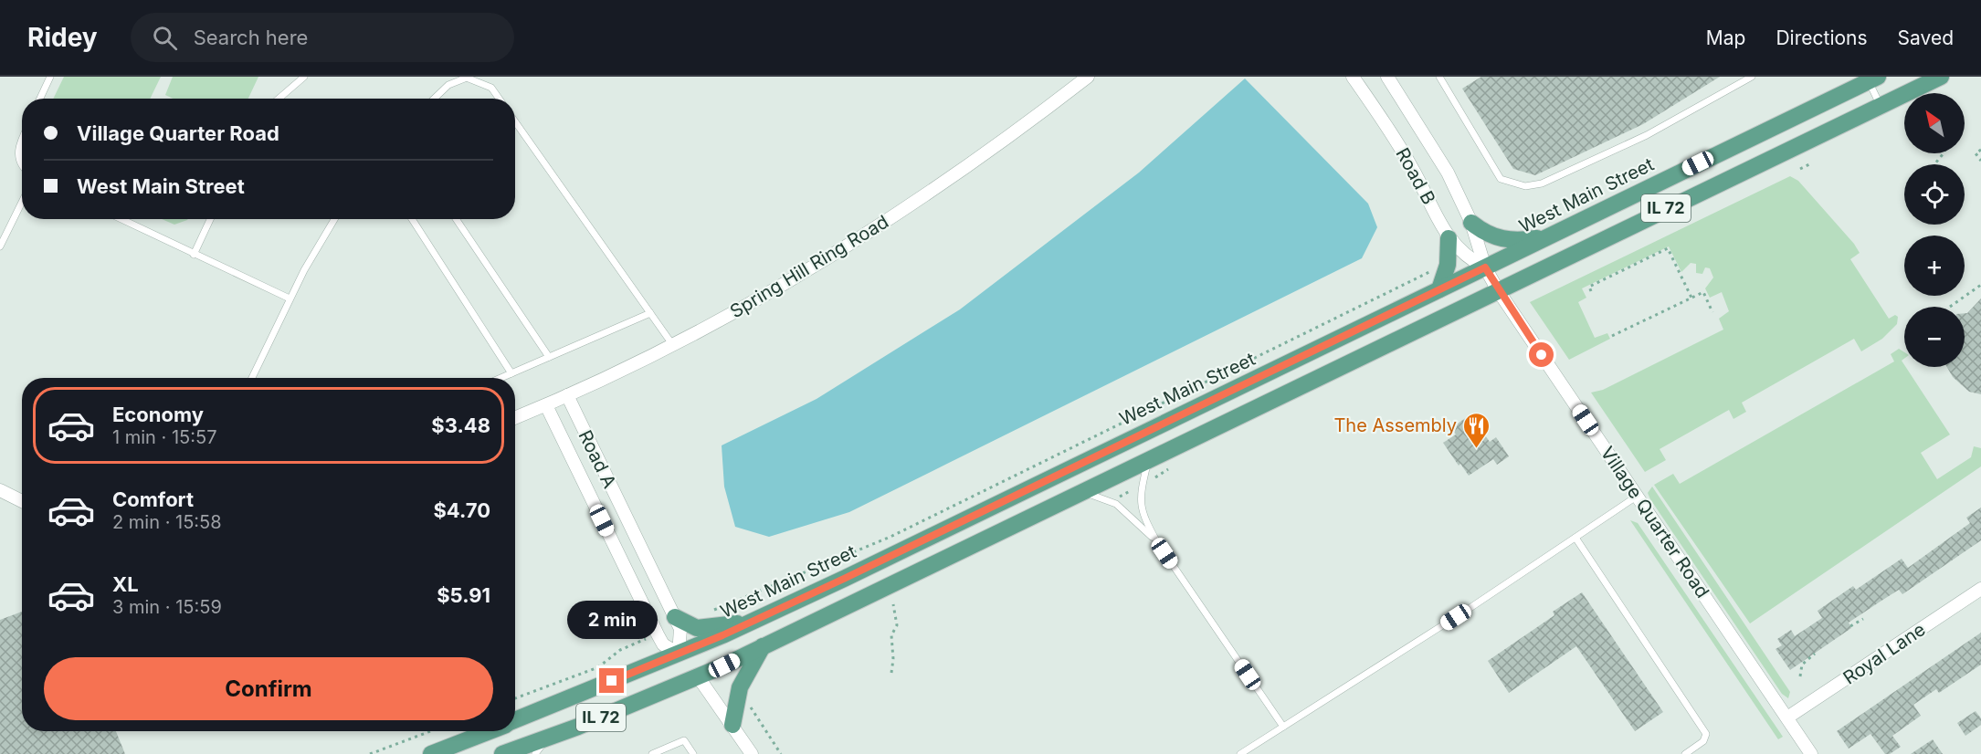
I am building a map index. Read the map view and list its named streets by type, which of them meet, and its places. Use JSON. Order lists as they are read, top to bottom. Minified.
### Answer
{"streets":{"main road":["West Main Street","IL 72"],"street":["Road B","Spring Hill Ring Road","Road A","Village Quarter Road","Royal Lane"]},"crossings":[["Road B","West Main Street"],["Road B","IL 72"],["Road B","Village Quarter Road"],["West Main Street","Road A"],["IL 72","Village Quarter Road"],["Spring Hill Ring Road","Road A"],["Village Quarter Road","Royal Lane"]],"places":{"restaurant":["The Assembly"]},"north":"top left","page":{"header":"Ridey","search":"Search here","nav":["Map","Directions","Saved"],"map_buttons":["+","−"],"banner":["Village Quarter Road","West Main Street"],"list":[{"name":"Economy","note":"1 min · 15:57","value":"$3.48"},{"name":"Comfort","note":"2 min · 15:58","value":"$4.70"},{"name":"XL","note":"3 min · 15:59","value":"$5.91"}],"bubble":"2 min","buttons":"Confirm"}}
